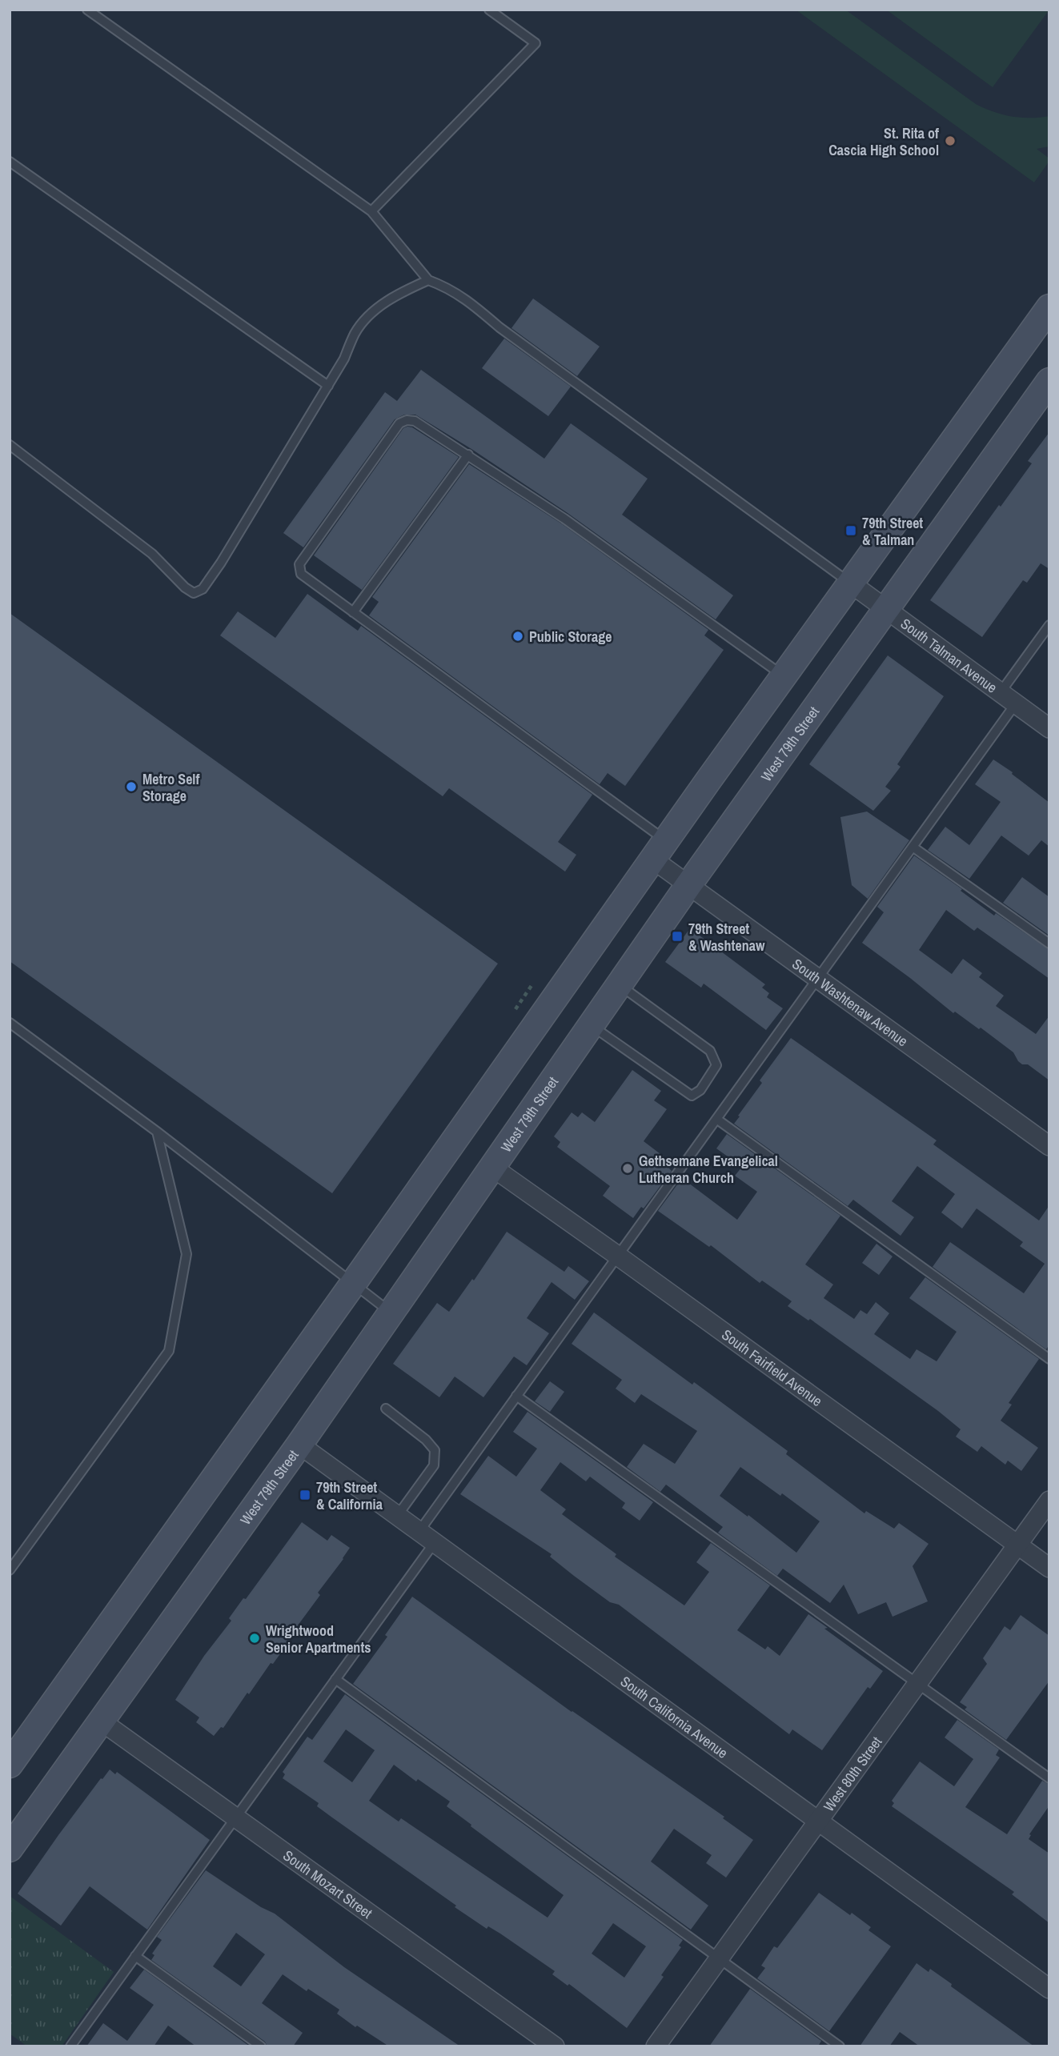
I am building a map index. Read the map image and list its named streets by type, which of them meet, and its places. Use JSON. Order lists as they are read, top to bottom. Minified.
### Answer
{"streets":{"main road":["West 79th Street"],"street":["South Talman Avenue","South Washtenaw Avenue","South Fairfield Avenue","South California Avenue","West 80th Street","South Mozart Street"]},"crossings":[["South Talman Avenue","West 79th Street"],["West 79th Street","South Washtenaw Avenue"],["West 79th Street","South Fairfield Avenue"],["West 79th Street","South California Avenue"],["West 79th Street","South Mozart Street"],["South Fairfield Avenue","West 80th Street"],["South California Avenue","West 80th Street"]],"places":{"other":["St. Rita of Cascia High School","Public Storage","Metro Self Storage","Gethsemane Evangelical Lutheran Church","Wrightwood Senior Apartments"],"transit":["79th Street & Talman","79th Street & Washtenaw","79th Street & California"]}}
